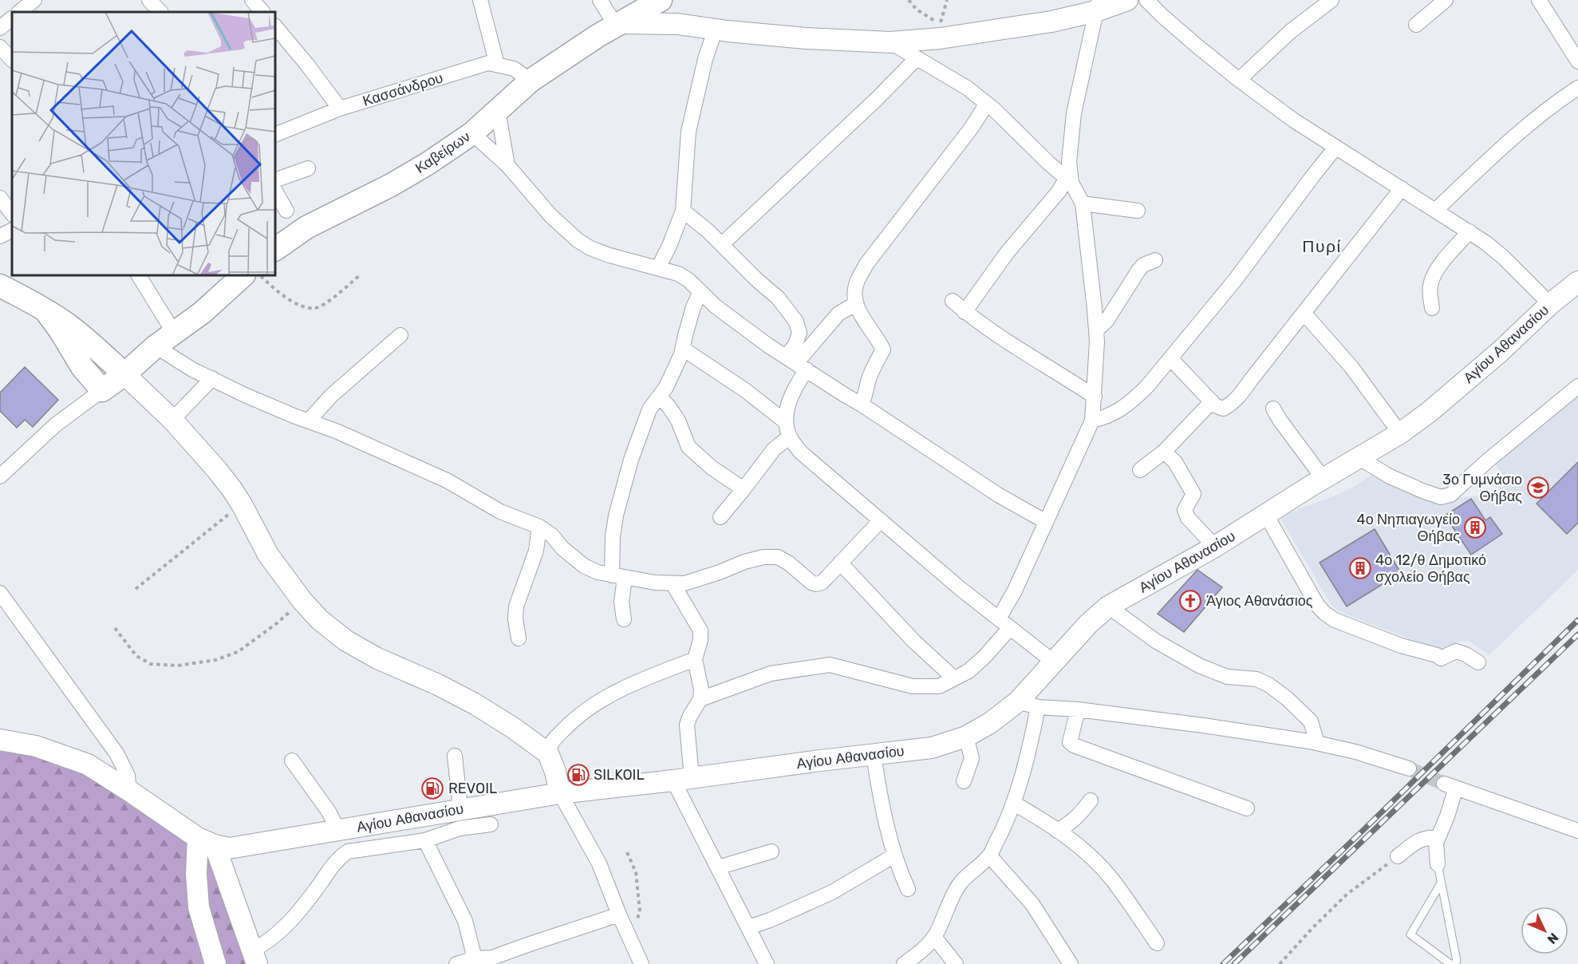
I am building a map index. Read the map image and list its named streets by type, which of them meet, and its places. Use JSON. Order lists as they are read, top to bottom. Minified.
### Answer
{"streets":{"main road":["Καβείρων","Αγίου Αθανασίου"],"street":["Κασσάνδρου"]},"crossings":[["Κασσάνδρου","Καβείρων"]],"districts":["Πυρί"],"places":{"school or university":["3ο Γυμνάσιο Θήβας"],"building":["4ο Νηπιαγωγείο Θήβας","4ο 12/θ Δημοτικό σχολείο Θήβας"],"church":["Άγιος Αθανάσιος"],"fuel station":["SILKOIL","REVOIL"]},"north":"bottom right"}
